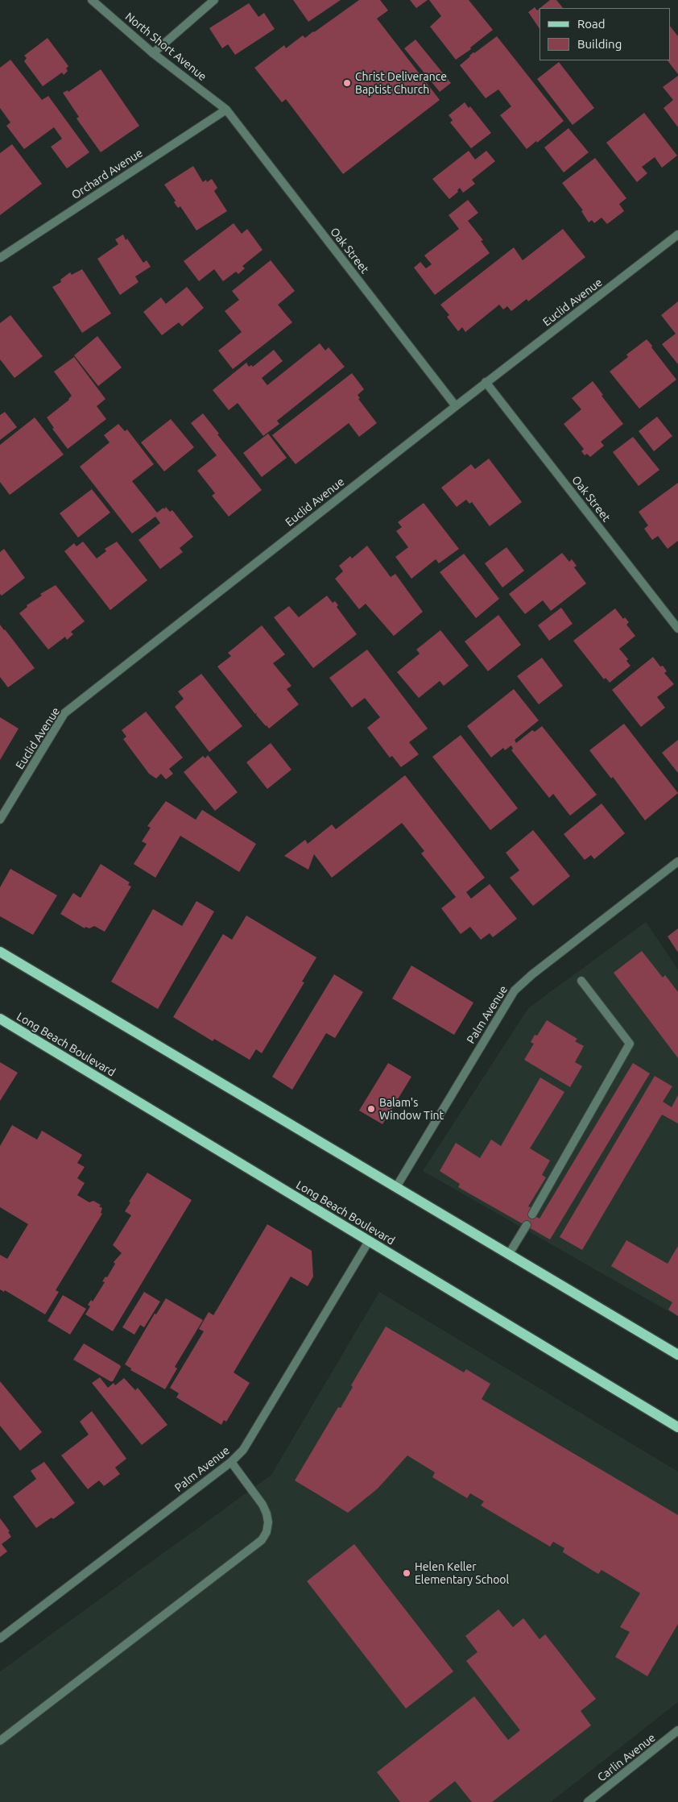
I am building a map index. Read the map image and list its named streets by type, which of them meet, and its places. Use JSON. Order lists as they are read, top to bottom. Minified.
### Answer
{"streets":{"main road":["Long Beach Boulevard"],"street":["North Short Avenue","Orchard Avenue","Oak Street","Euclid Avenue","Palm Avenue","Carlin Avenue"]},"crossings":[["North Short Avenue","Orchard Avenue"],["North Short Avenue","Oak Street"],["Orchard Avenue","Oak Street"],["Oak Street","Euclid Avenue"],["Palm Avenue","Long Beach Boulevard"]],"places":["Christ Deliverance Baptist Church","Balam's Window Tint","Helen Keller Elementary School"],"legend":["Road","Building"]}
